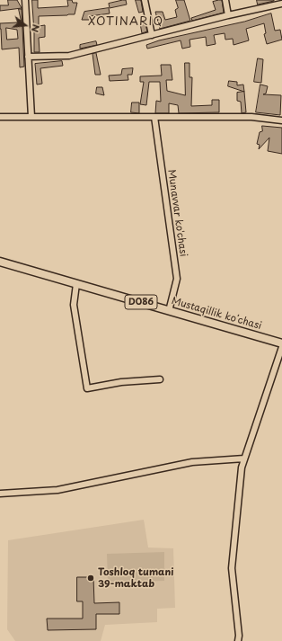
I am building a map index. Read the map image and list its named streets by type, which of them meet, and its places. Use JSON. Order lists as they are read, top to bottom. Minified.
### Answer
{"streets":{"main road":["D086","Mustaqillik koʻchasi"],"street":["Munavvar ko'chasi"]},"crossings":[["Munavvar ko'chasi","Mustaqillik koʻchasi"]],"districts":["XOTINARIQ"],"places":["Toshloq tumani 39-maktab"],"north":"right"}
